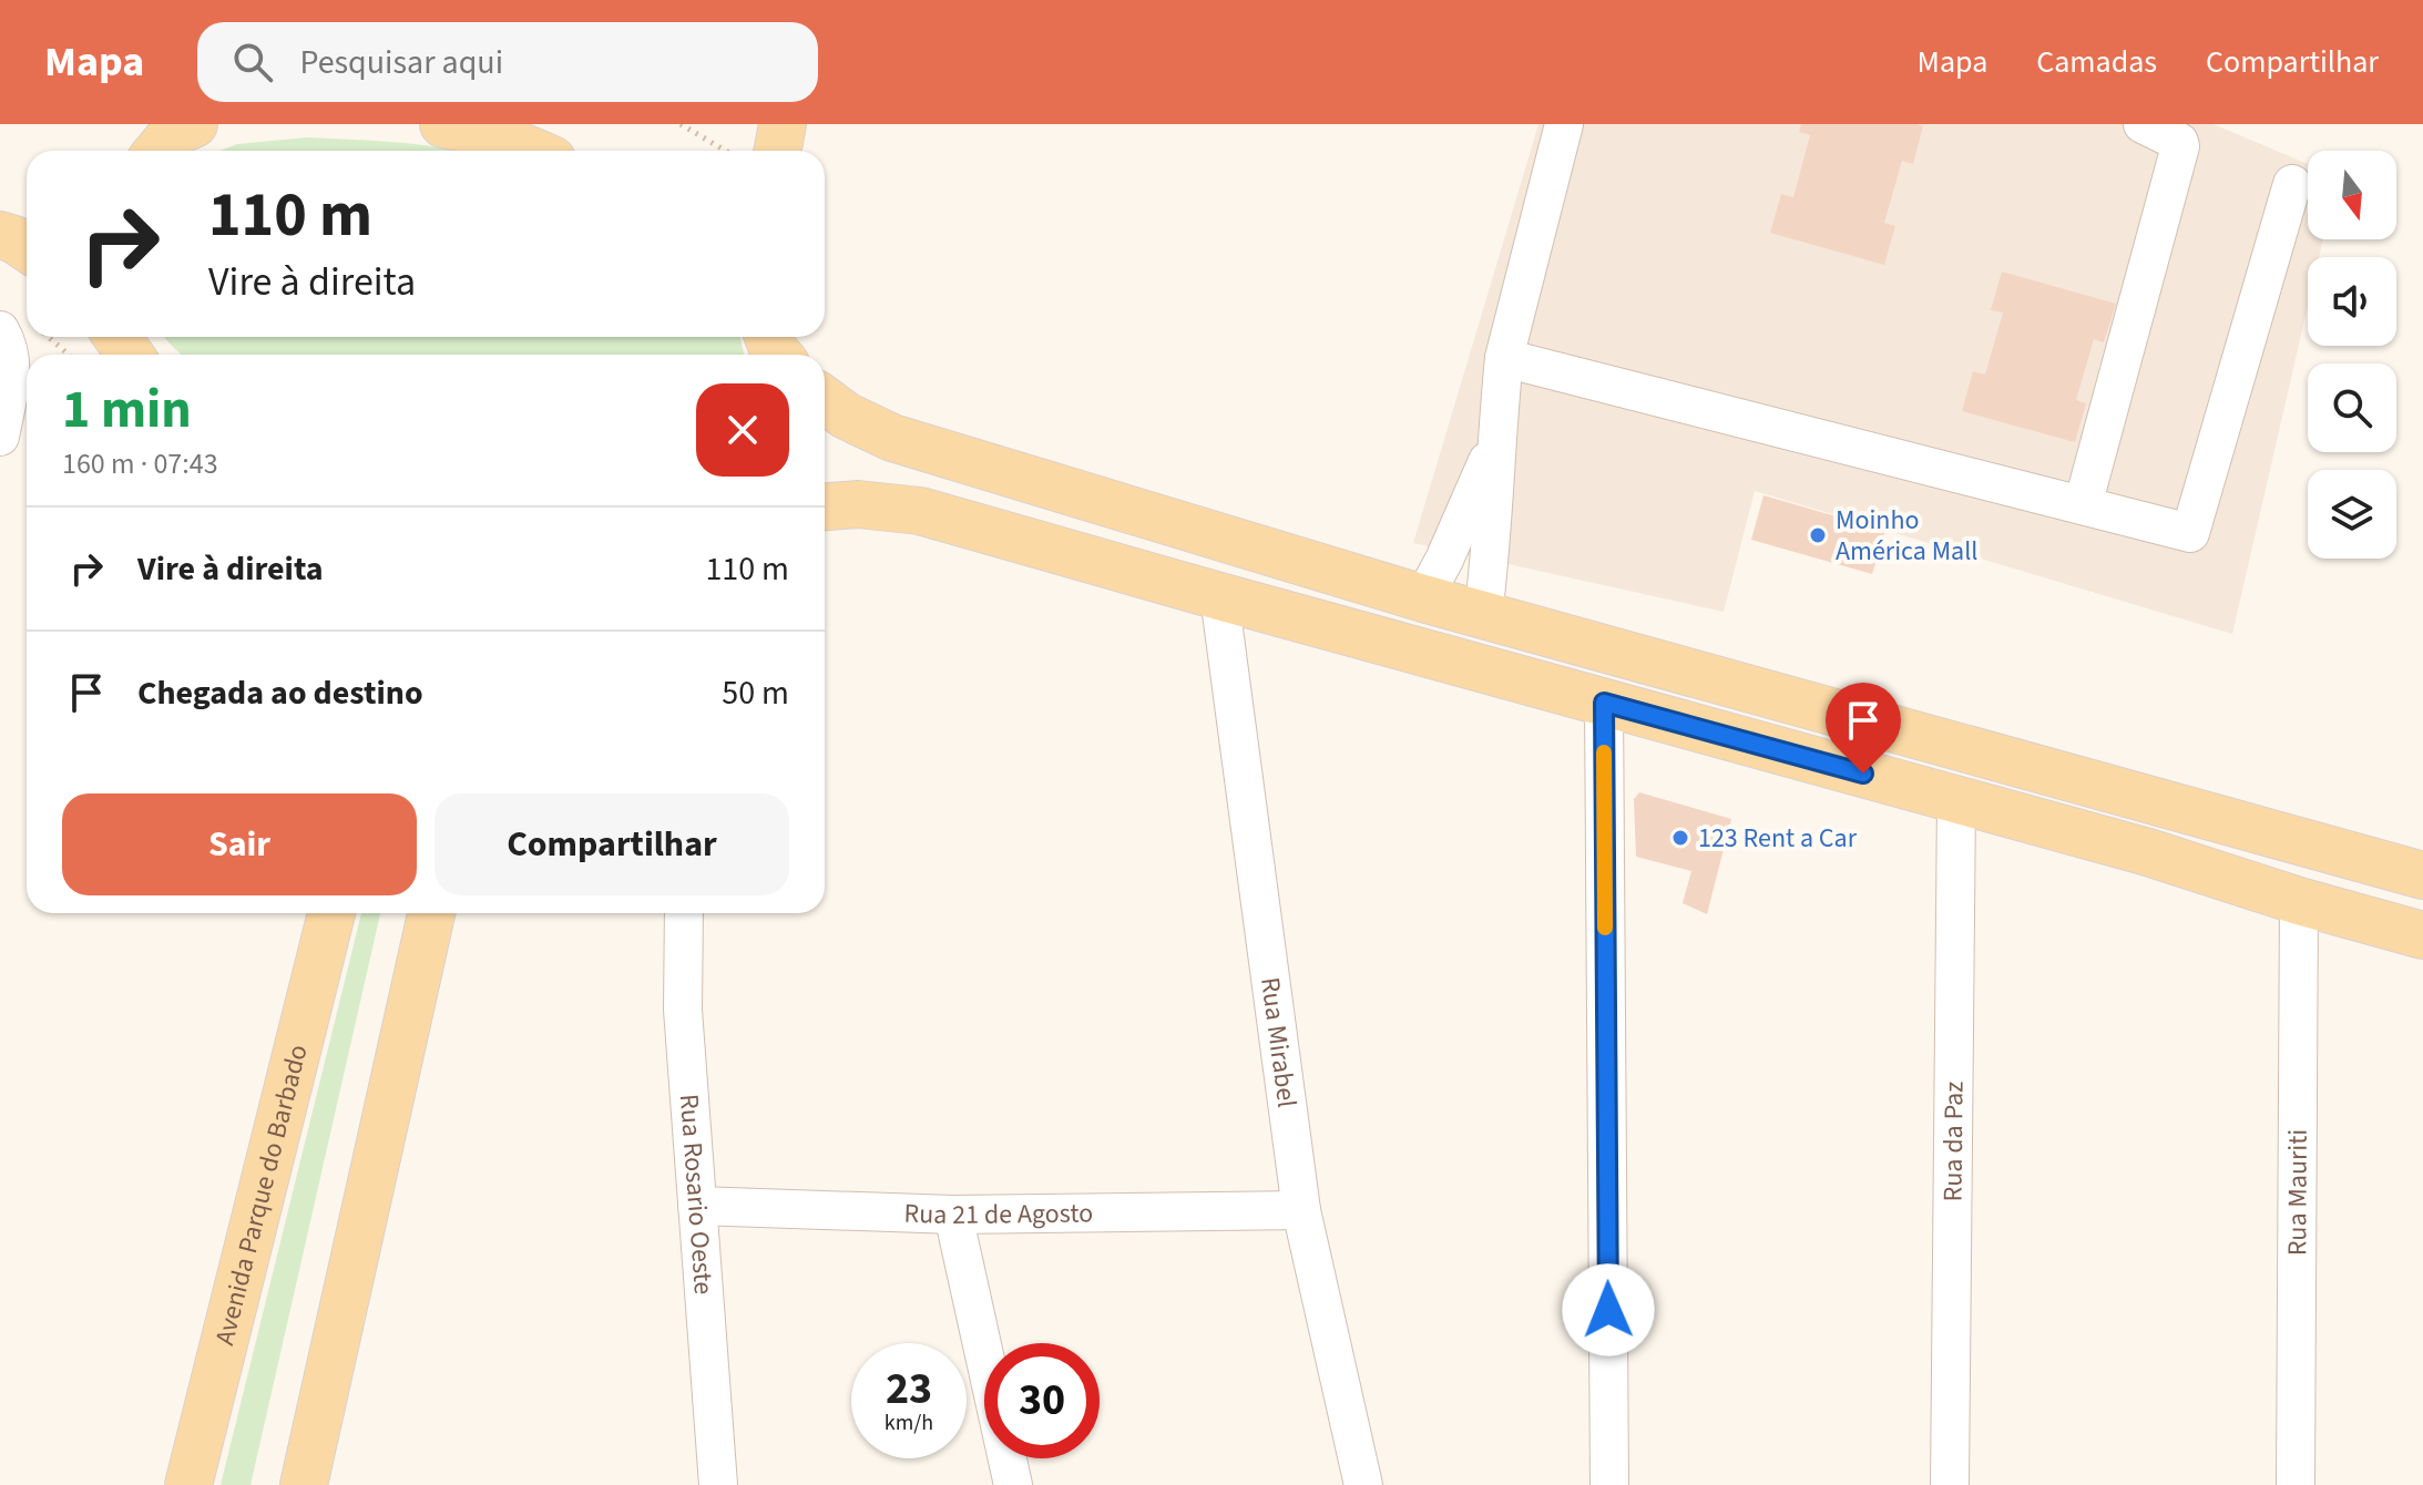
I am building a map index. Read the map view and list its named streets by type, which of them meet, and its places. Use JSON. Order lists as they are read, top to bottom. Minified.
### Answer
{"streets":{"main road":["Avenida Parque do Barbado"],"street":["Rua Mirabel","Rua da Paz","Rua Mauriti","Rua Rosario Oeste","Rua 21 de Agosto"]},"crossings":[["Rua Mirabel","Rua 21 de Agosto"],["Rua Rosario Oeste","Rua 21 de Agosto"]],"places":["Moinho América Mall","123 Rent a Car"],"north":"bottom","page":{"header":"Mapa","search":"Pesquisar aqui","nav":["Mapa","Camadas","Compartilhar"],"turn":["110 m","Vire à direita"],"heading":["1 min","160 m · 07:43"],"list":[{"name":"Vire à direita","value":"110 m"},{"name":"Chegada ao destino","value":"50 m"}],"buttons":["Sair","Compartilhar"],"speed":"23 km/h","limit":"30"}}
